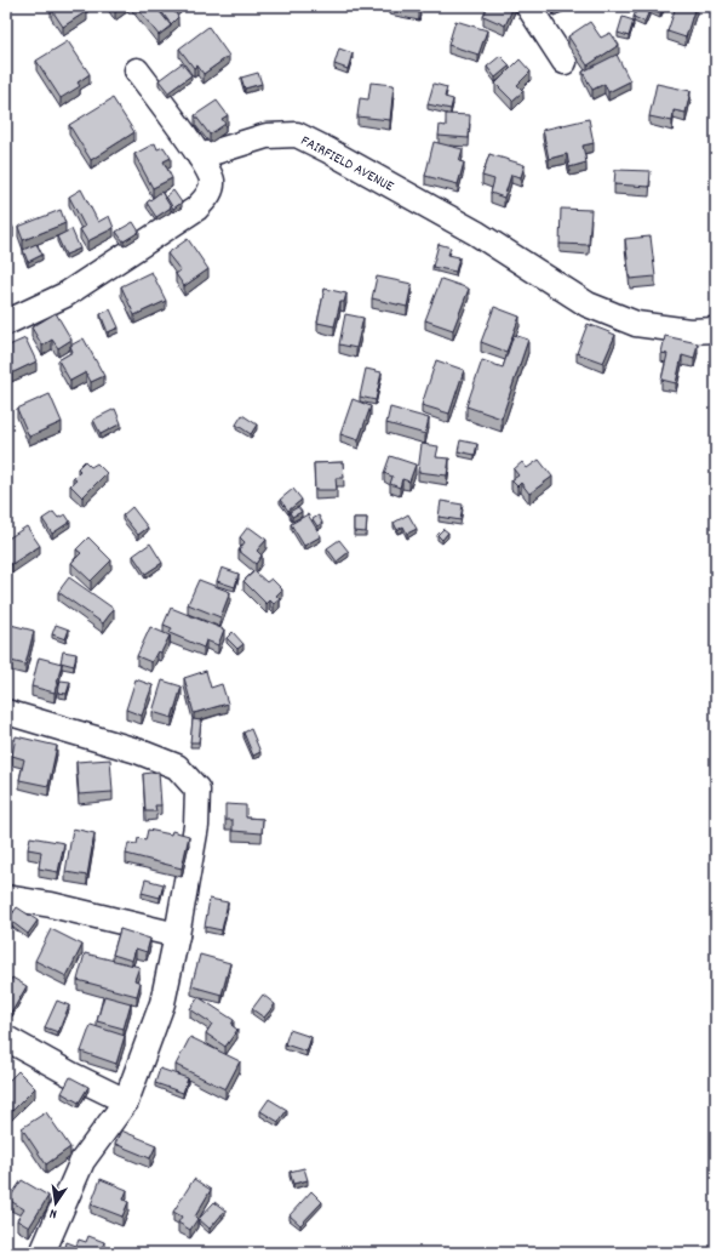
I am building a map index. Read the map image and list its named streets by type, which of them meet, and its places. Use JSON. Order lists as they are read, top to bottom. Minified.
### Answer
{"streets":{"street":["FAIRFIELD AVENUE"]},"north":"bottom"}
